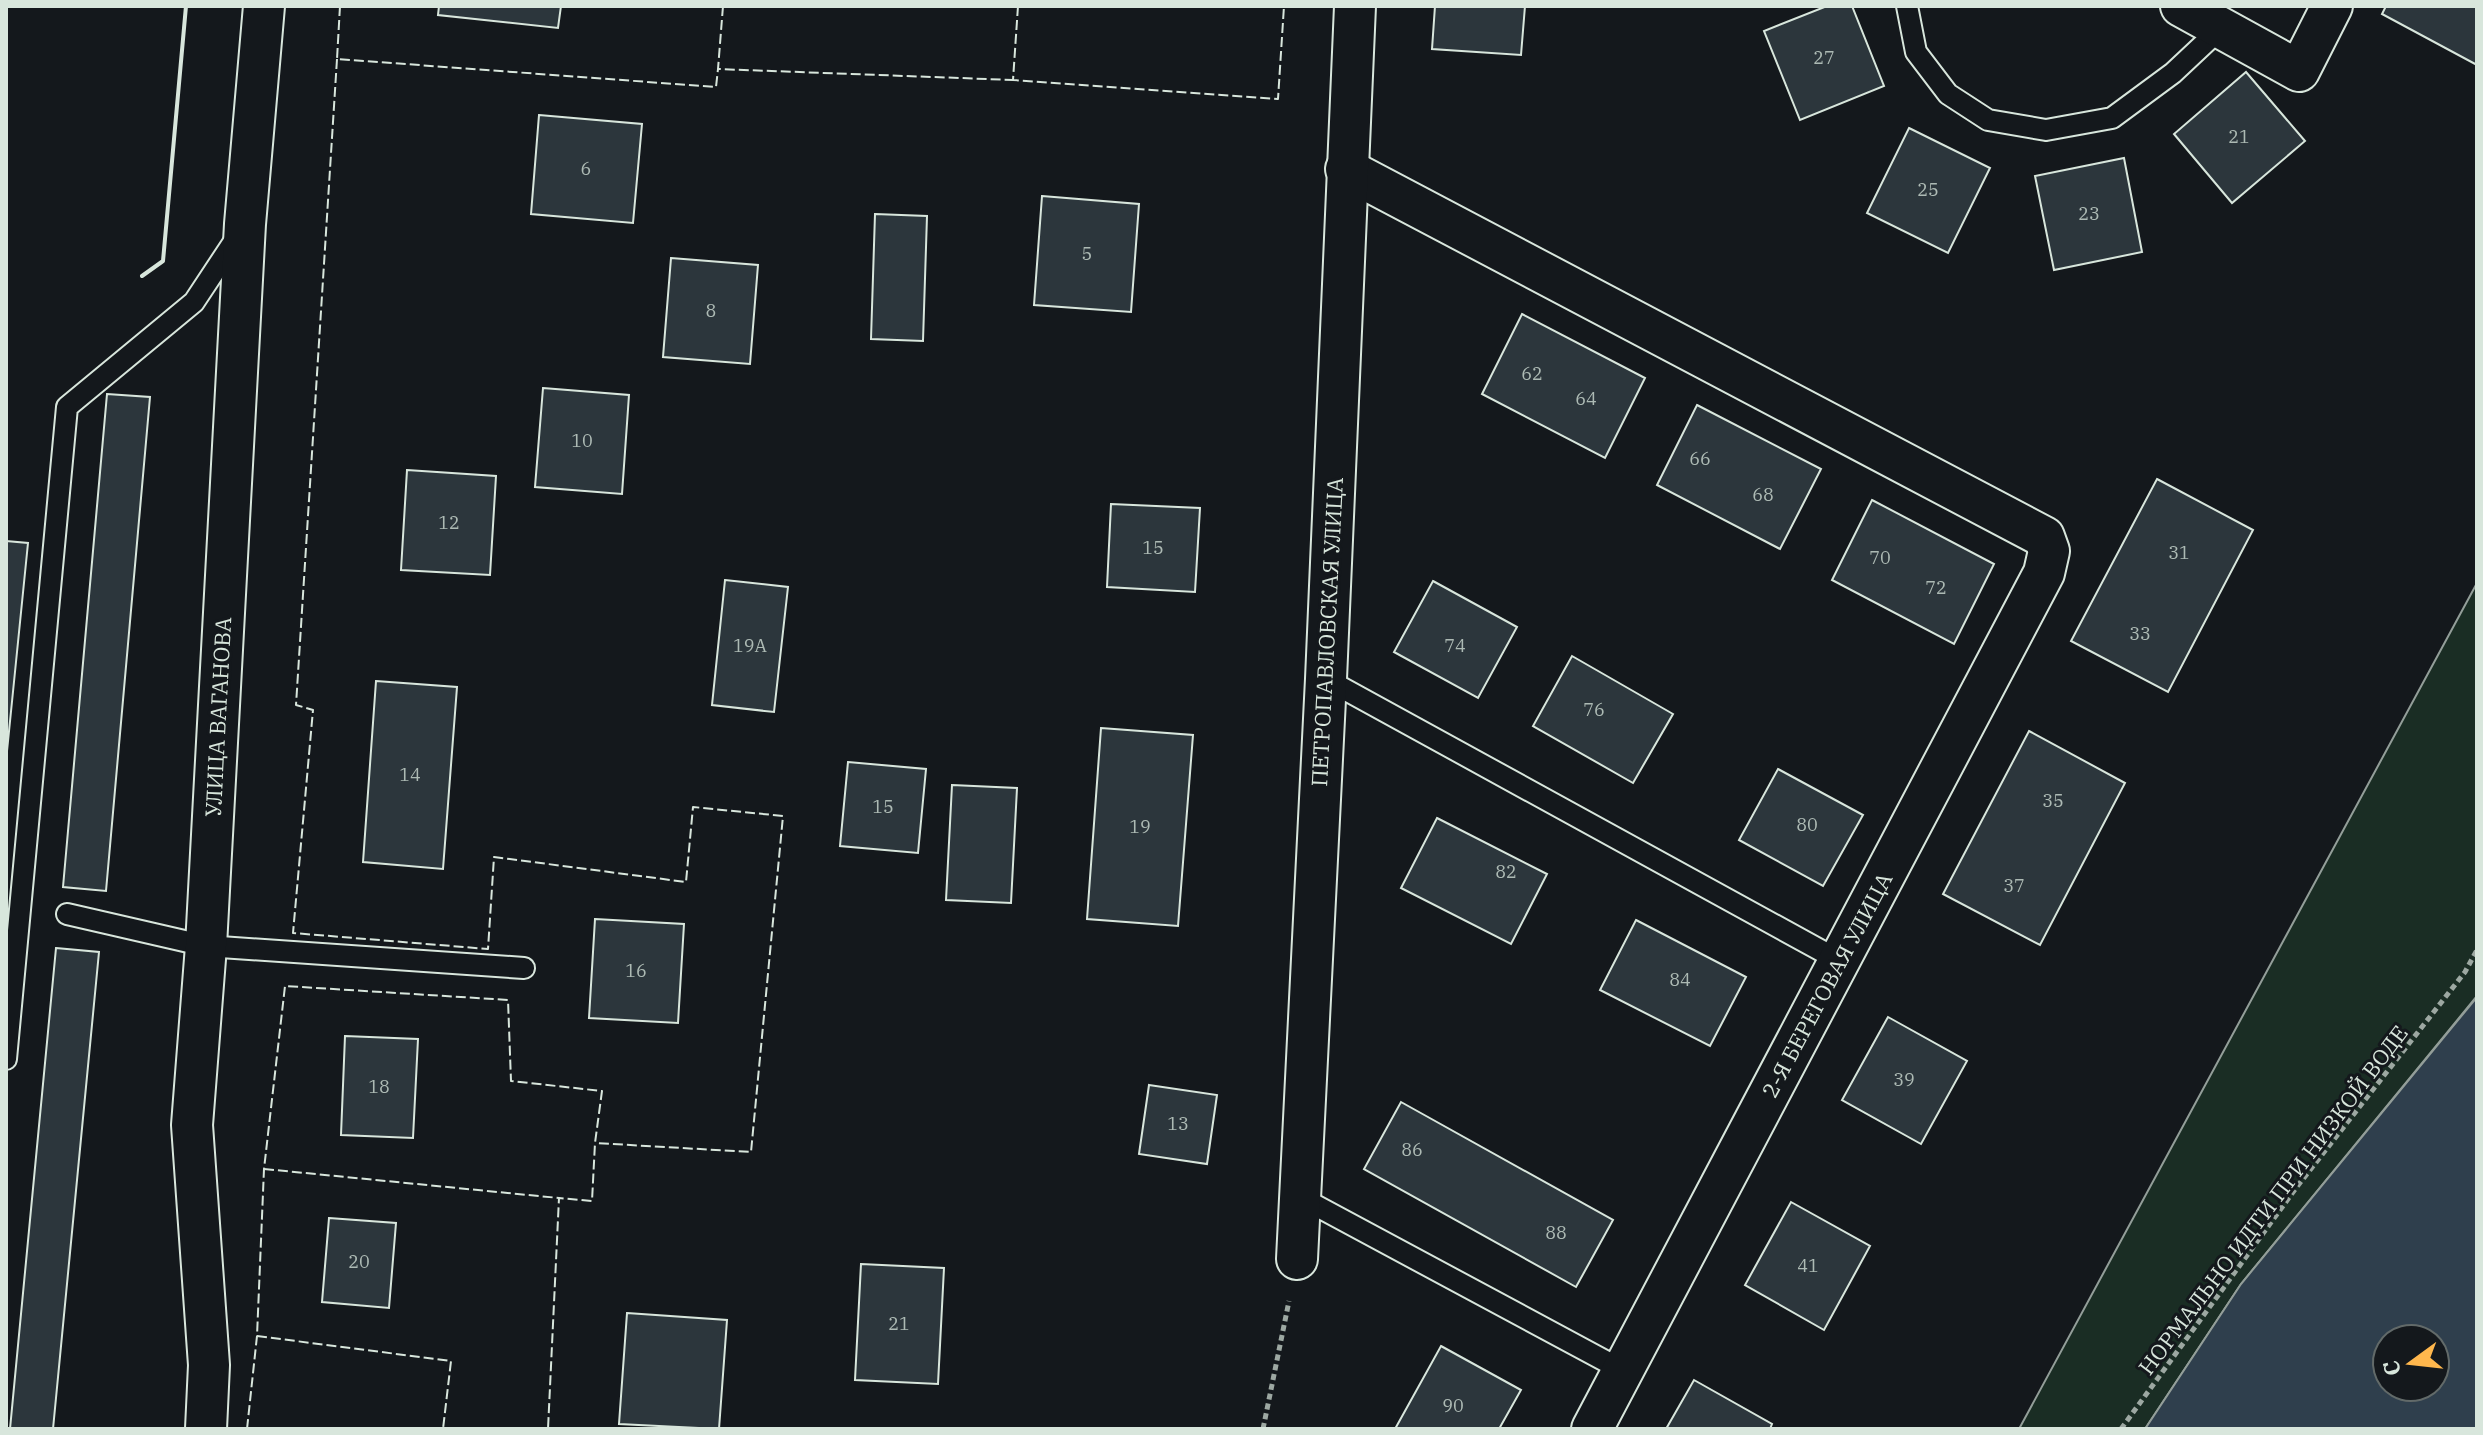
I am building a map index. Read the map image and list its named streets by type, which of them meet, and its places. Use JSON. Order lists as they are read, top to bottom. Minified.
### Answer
{"streets":{"street":["ПЕТРОПАВЛОВСКАЯ УЛИЦА","УЛИЦА ВАГАНОВА","2-Я БЕРЕГОВАЯ УЛИЦА"],"path":["НОРМАЛЬНО ИДТИ ПРИ НИЗКОЙ ВОДЕ"]},"crossings":[["ПЕТРОПАВЛОВСКАЯ УЛИЦА","2-Я БЕРЕГОВАЯ УЛИЦА"]],"house_numbers":["27","21","6","25","23","5","8","62","64","10","66","68","12","15","31","70","72","33","19А","74","76","14","35","15","80","19","82","37","16","84","39","18","13","86","88","20","41","21","90"],"north":"left"}
